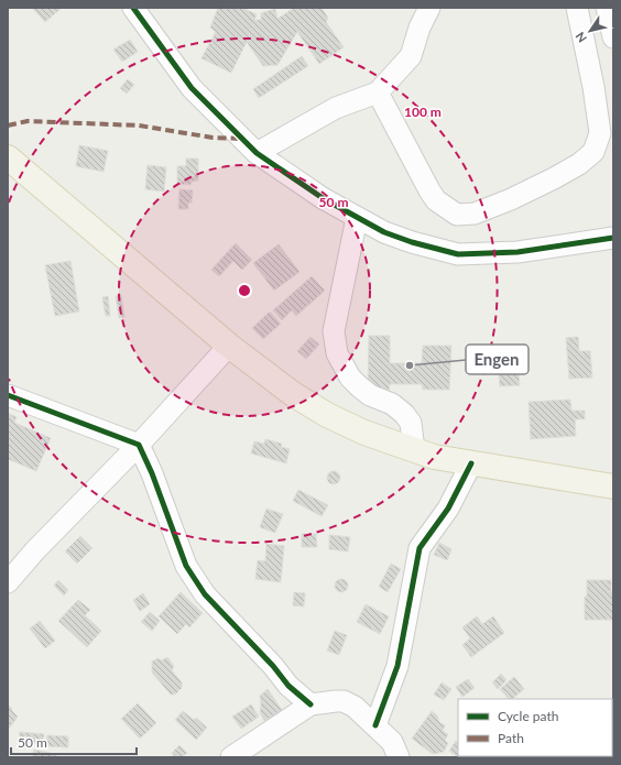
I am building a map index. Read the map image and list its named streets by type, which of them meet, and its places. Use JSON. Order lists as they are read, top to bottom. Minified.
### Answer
{"places":["Engen"],"legend":["Cycle path","Path"],"scale_bar":"50 m","north":"bottom left","rings":["100 m","50 m"]}
